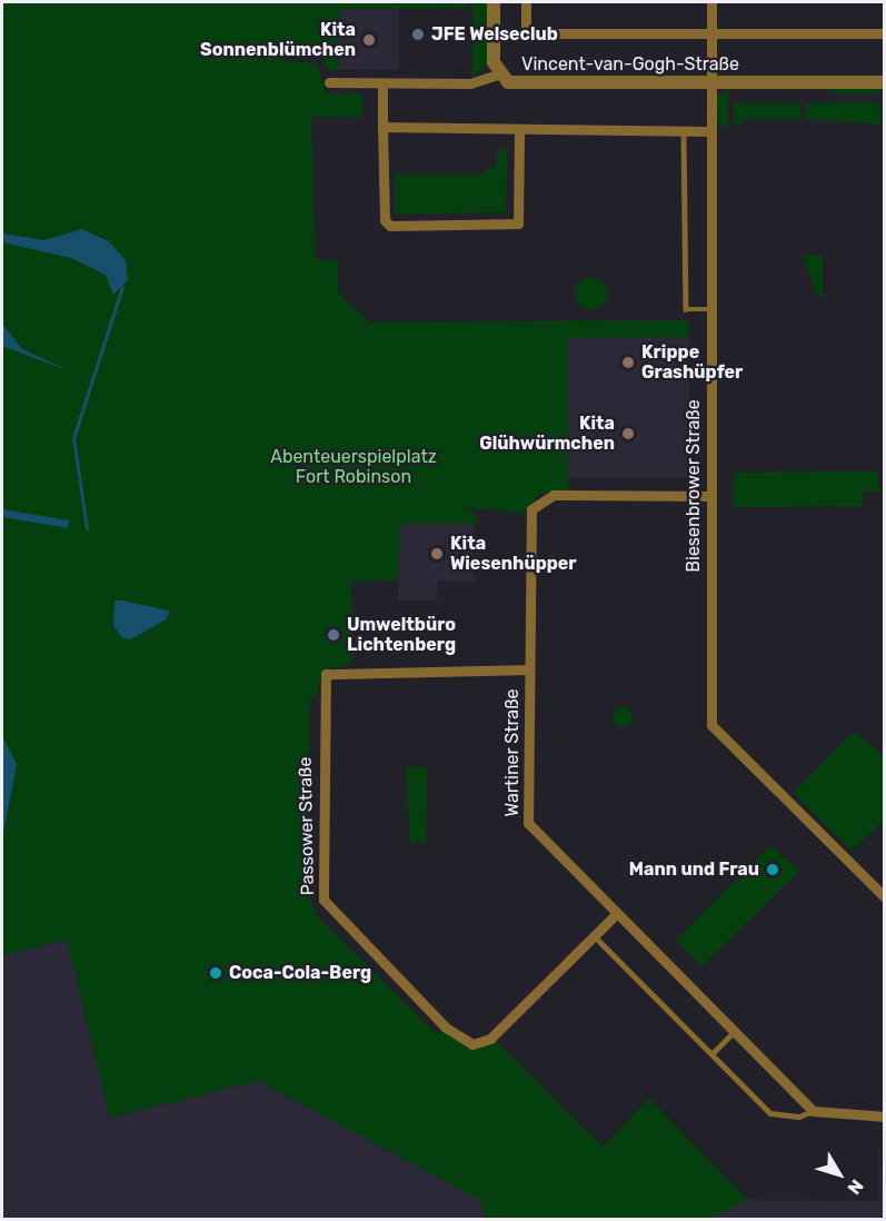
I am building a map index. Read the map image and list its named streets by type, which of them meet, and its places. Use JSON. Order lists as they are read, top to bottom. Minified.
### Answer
{"streets":{"street":["Vincent-van-Gogh-Straße","Biesenbrower Straße","Wartiner Straße","Passower Straße"]},"crossings":[["Vincent-van-Gogh-Straße","Biesenbrower Straße"],["Biesenbrower Straße","Wartiner Straße"],["Wartiner Straße","Passower Straße"]],"parks":["Abenteuerspielplatz Fort Robinson"],"places":["JFE Welseclub","Kita Sonnenblümchen","Krippe Grashüpfer","Kita Glühwürmchen","Kita Wiesenhüpper","Umweltbüro Lichtenberg","Mann und Frau","Coca-Cola-Berg"],"north":"bottom right"}
